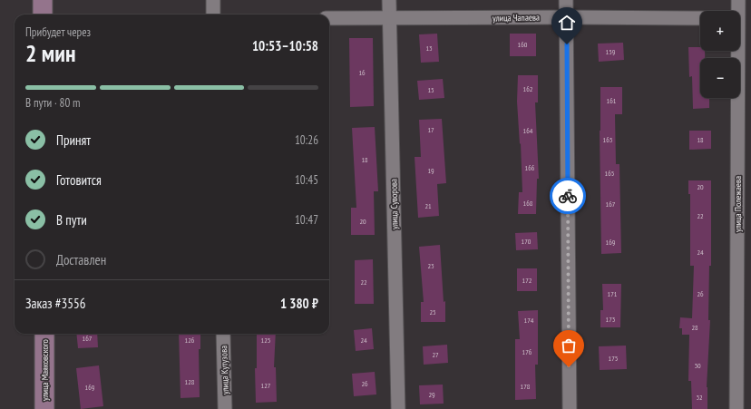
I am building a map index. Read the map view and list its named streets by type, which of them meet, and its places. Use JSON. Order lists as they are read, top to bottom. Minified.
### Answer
{"streets":{"main road":["улица Маяковского"],"street":["улица Чапаева","улица Суворова","улица Полежаева","улица Кутузова"]},"crossings":[["улица Чапаева","улица Суворова"]],"house_numbers":["160","13","159","16","162","15","161","17","164","163","18","18","166","19","165","20","168","167","21","22","20","170","169","24","23","172","22","171","26","25","173","174","28","167","126","125","24","176","27","175","30","128","26","127","178","169","29","32"],"page":{"map_buttons":["+","−"],"heading":["2 мин","Прибудет через","10:53–10:58"],"panel":["Заказ #3556","1 380 ₽"],"bar":"В пути · 80 m","list":[["Принят","10:26"],["Готовится","10:45"],["В пути","10:47"],"Доставлен"]}}
